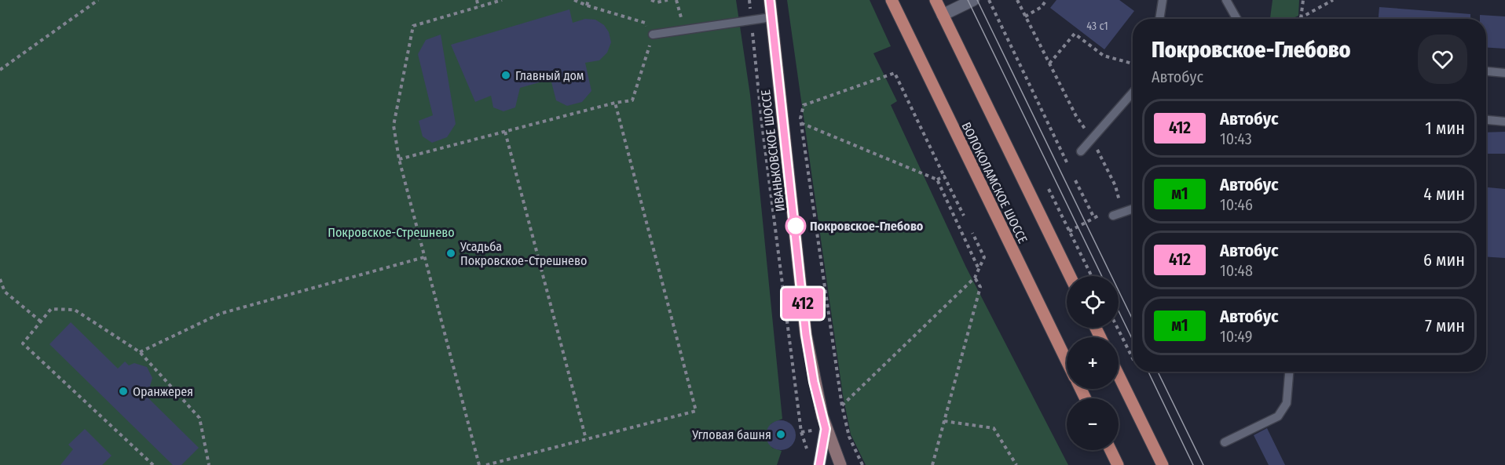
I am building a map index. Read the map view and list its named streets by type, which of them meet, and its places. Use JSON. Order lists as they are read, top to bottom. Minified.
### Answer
{"streets":{"main road":["ВОЛОКОЛАМСКОЕ ШОССЕ"],"street":["ИВАНЬКОВСКОЕ ШОССЕ"]},"parks":["Покровское-Стрешнево"],"places":["Главный дом","Покровское-Глебово","Усадьба Покровское-Стрешнево","Оранжерея","Угловая башня"],"lines":["bus line 412"],"house_numbers":["43 с1"],"page":{"on_map":"412","heading":["Покровское-Глебово","Автобус"],"list":[{"mark":"412","name":"Автобус","note":"10:43","value":"1 мин"},{"mark":"м1","name":"Автобус","note":"10:46","value":"4 мин"},{"mark":"412","name":"Автобус","note":"10:48","value":"6 мин"},{"mark":"м1","name":"Автобус","note":"10:49","value":"7 мин"}],"map_buttons":["+","−"]}}
